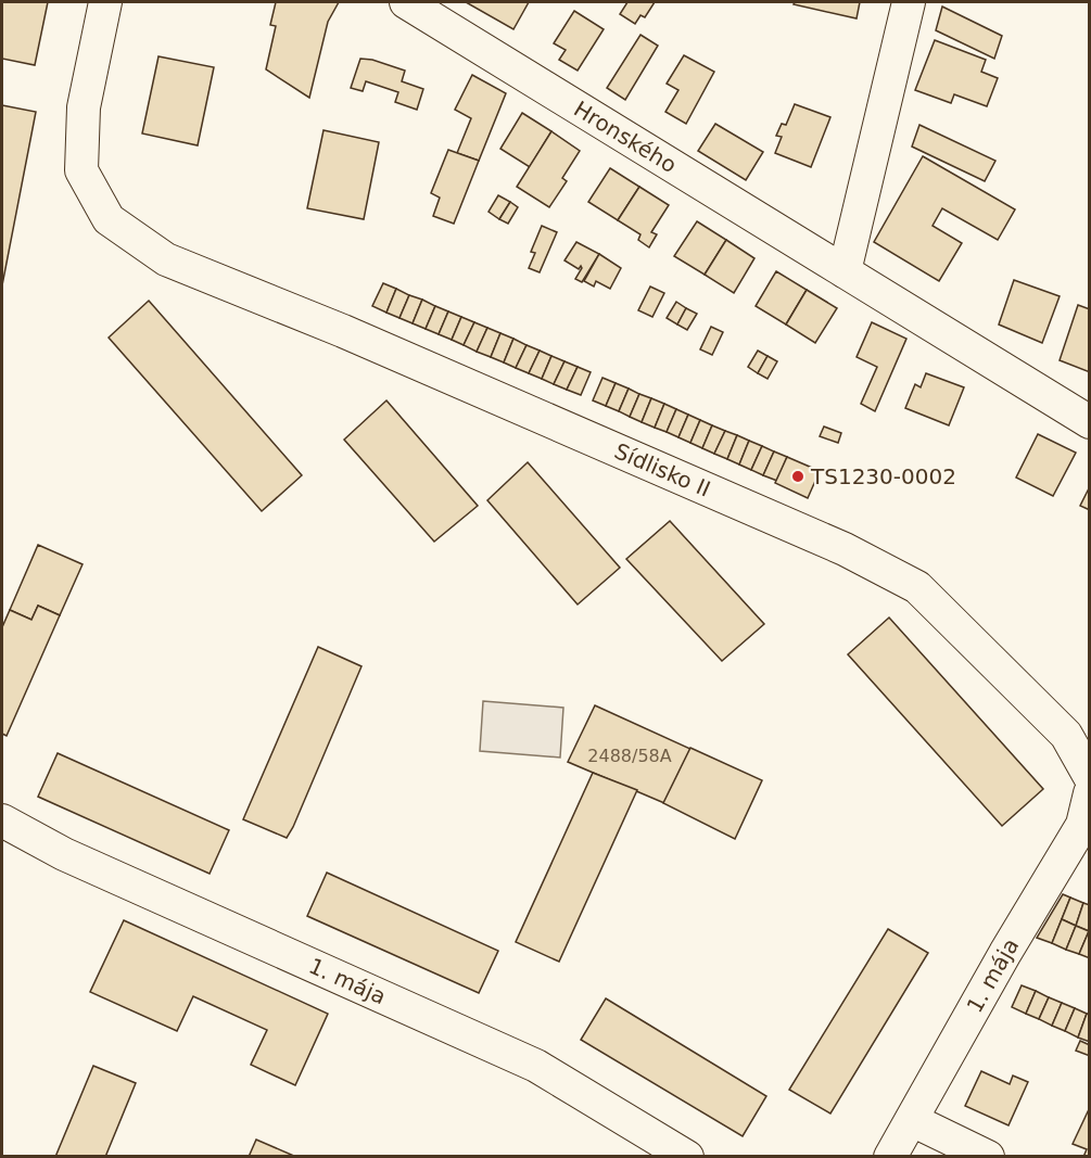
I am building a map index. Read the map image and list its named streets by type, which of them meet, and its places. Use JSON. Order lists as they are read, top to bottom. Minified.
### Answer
{"streets":{"street":["Hronského","Sídlisko II","1. mája"]},"places":["TS1230-0002"],"house_numbers":["2488/58A"]}
